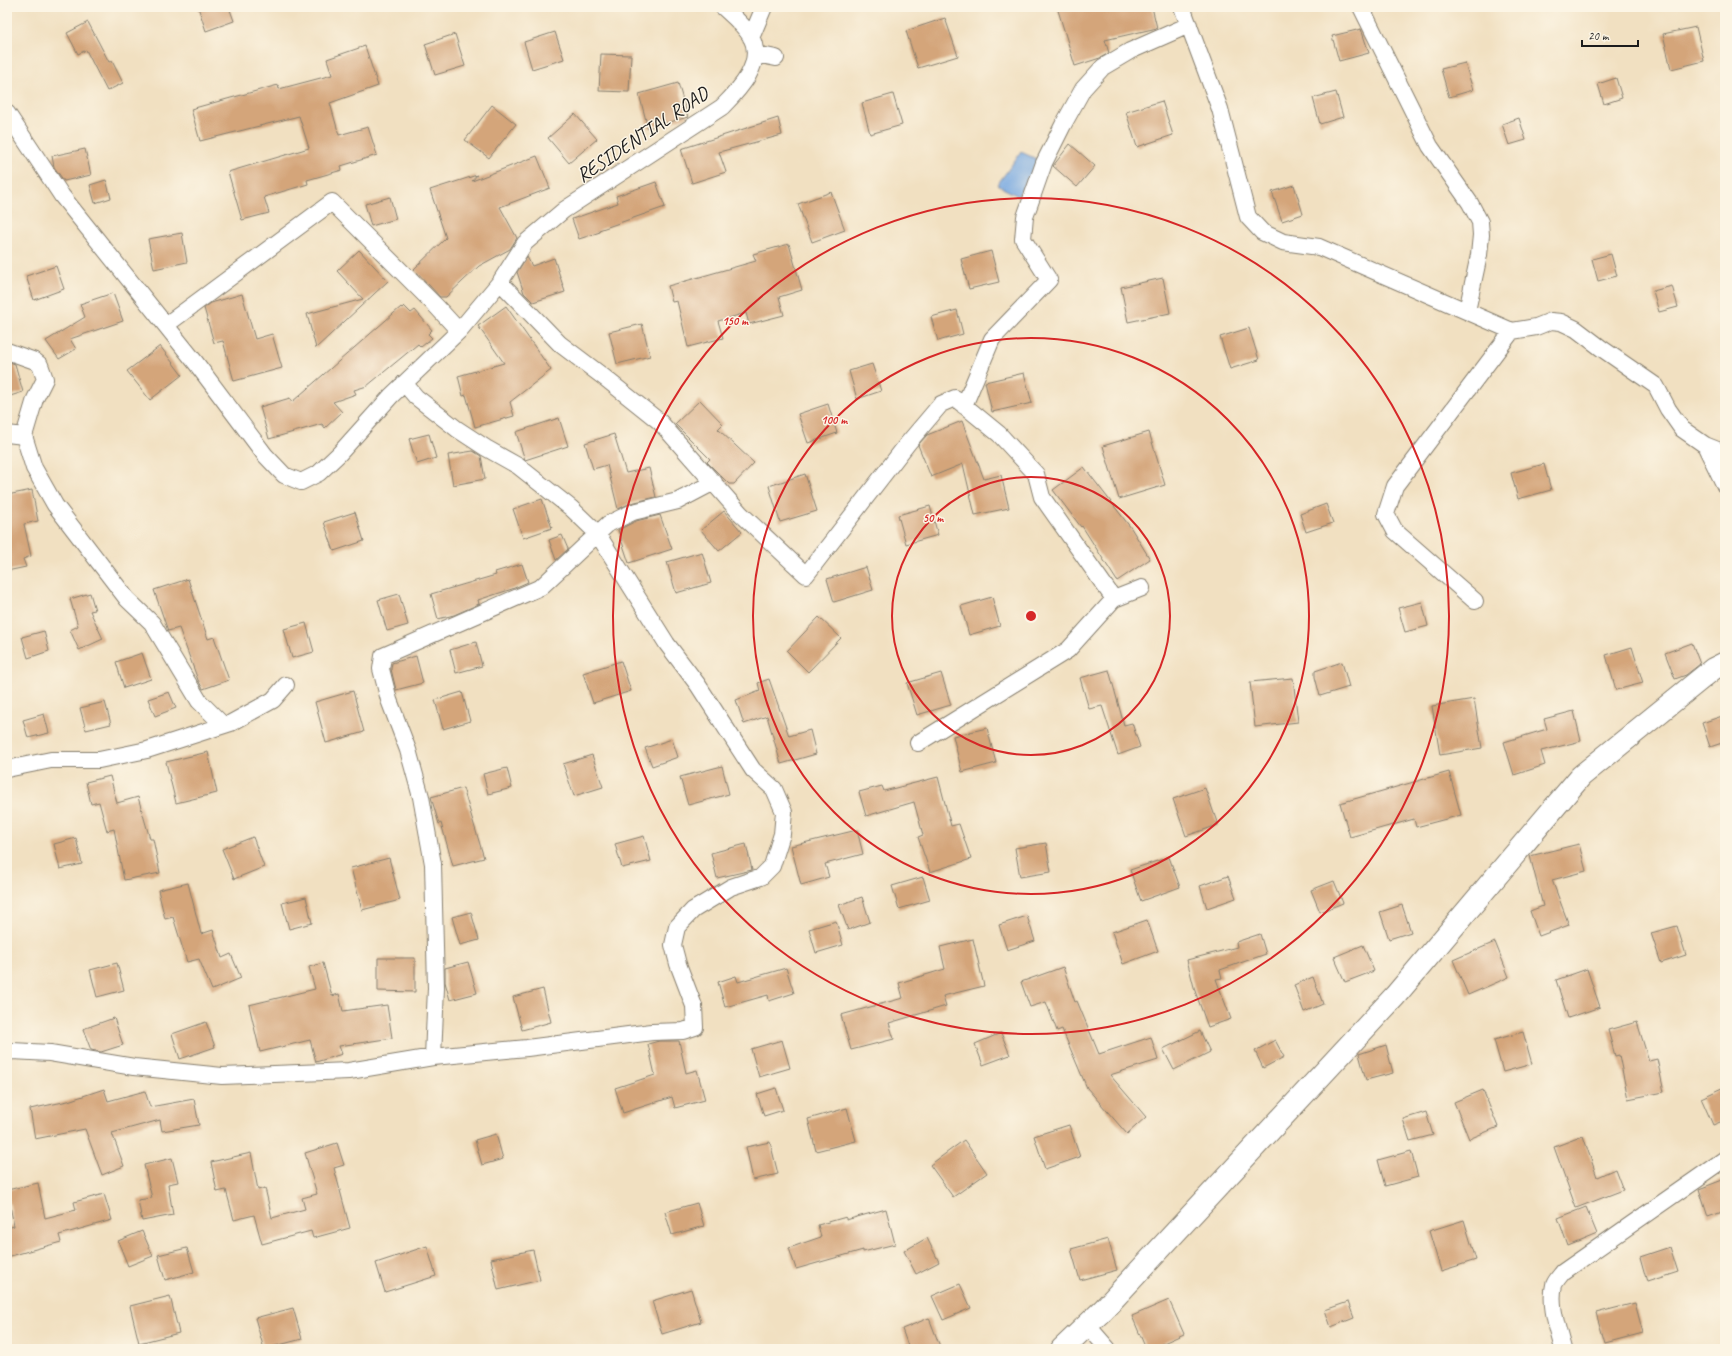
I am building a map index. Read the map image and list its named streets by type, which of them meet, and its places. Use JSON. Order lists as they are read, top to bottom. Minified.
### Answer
{"streets":{"street":["RESIDENTIAL ROAD"]},"scale_bar":"20 m","rings":["150 m","100 m","50 m"]}
